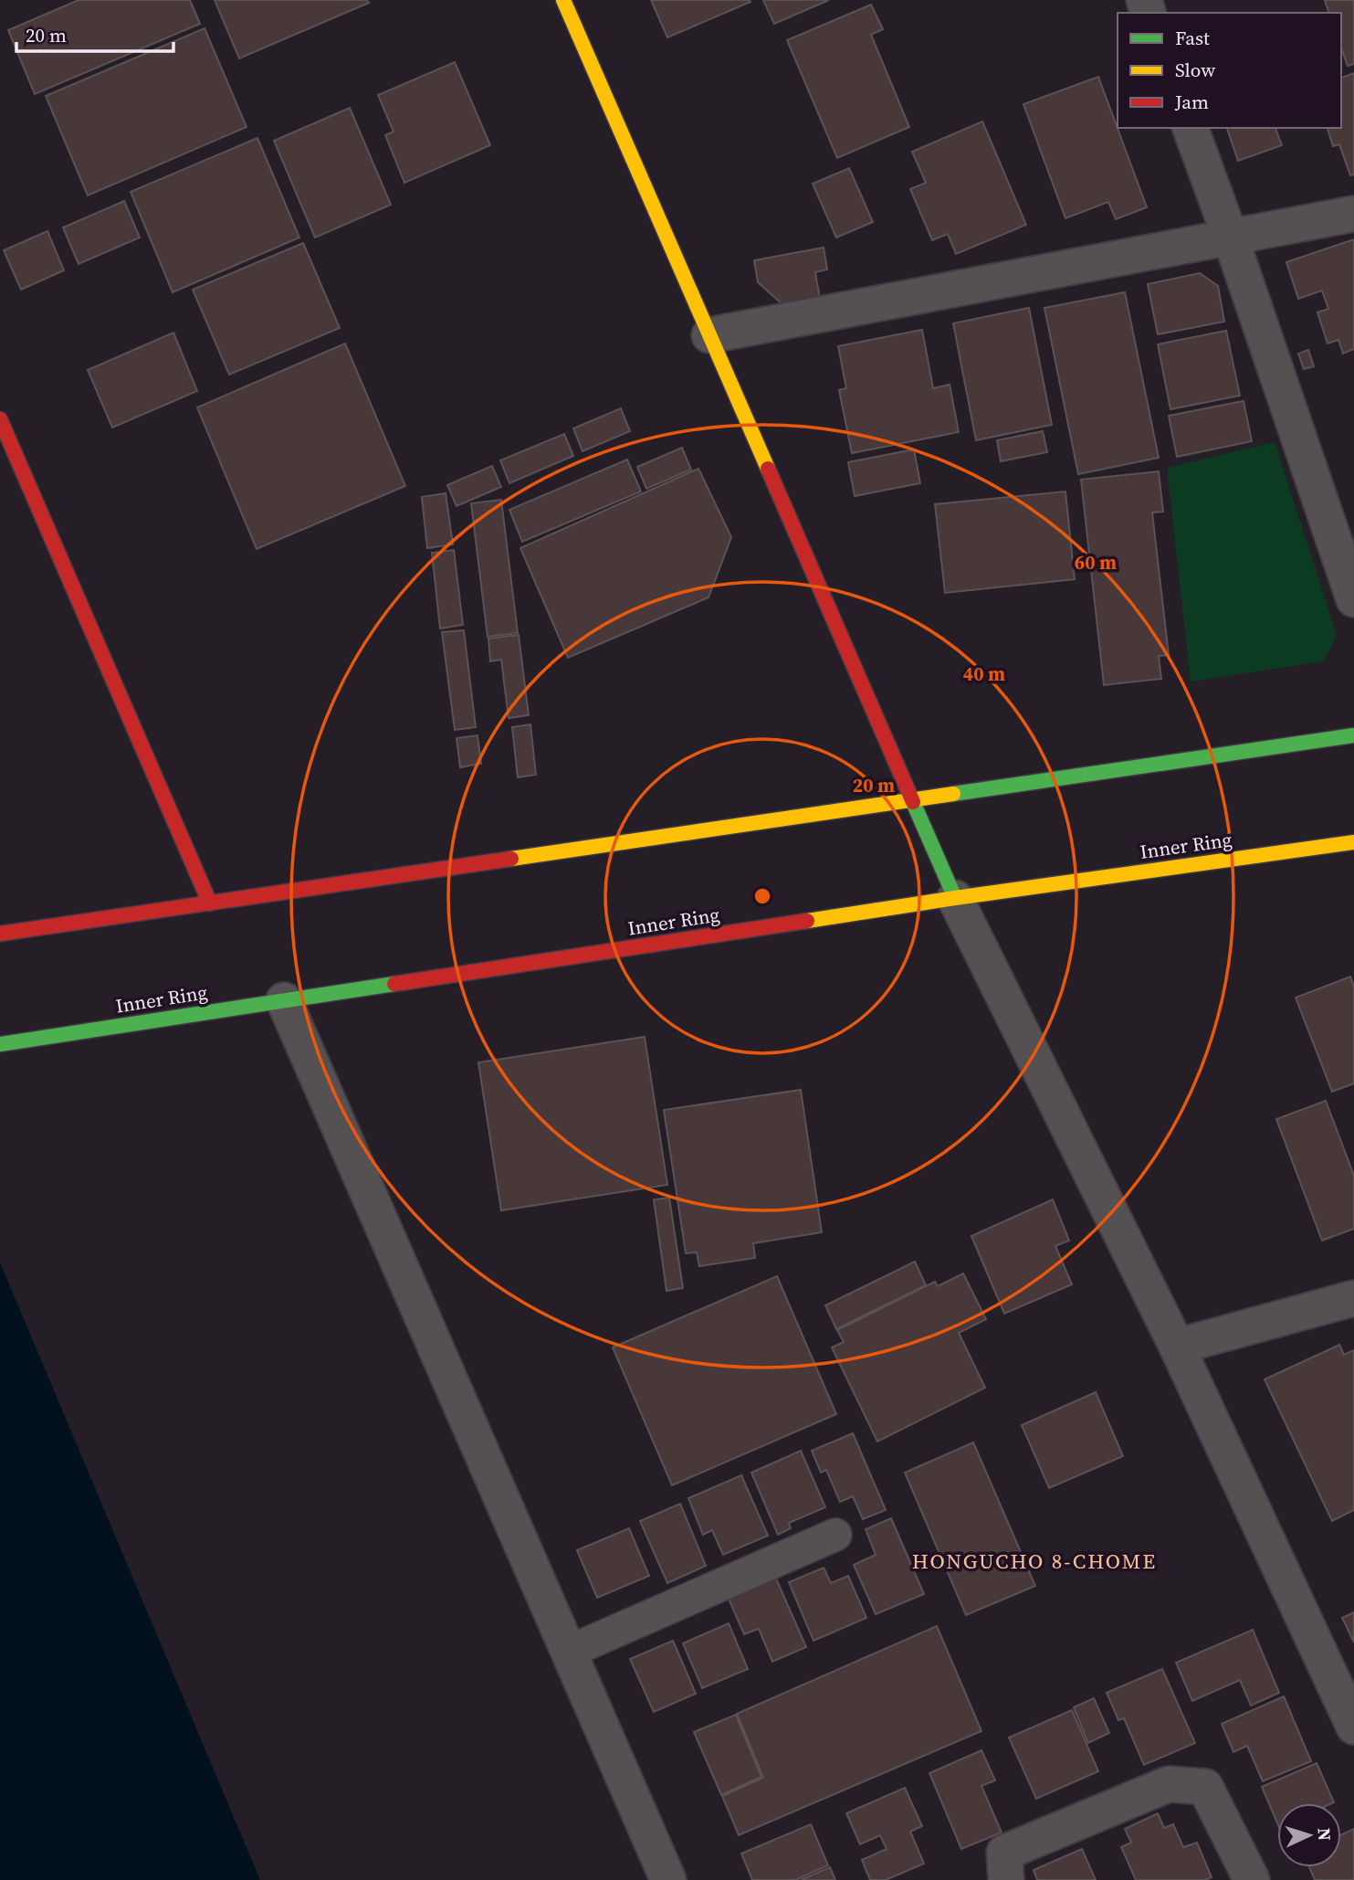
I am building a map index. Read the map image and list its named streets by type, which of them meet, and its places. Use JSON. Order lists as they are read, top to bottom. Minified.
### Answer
{"streets":{"main road":["Inner Ring"]},"districts":["HONGUCHO 8-CHOME"],"legend":["Fast","Slow","Jam"],"scale_bar":"20 m","north":"right","rings":["60 m","40 m","20 m"]}
